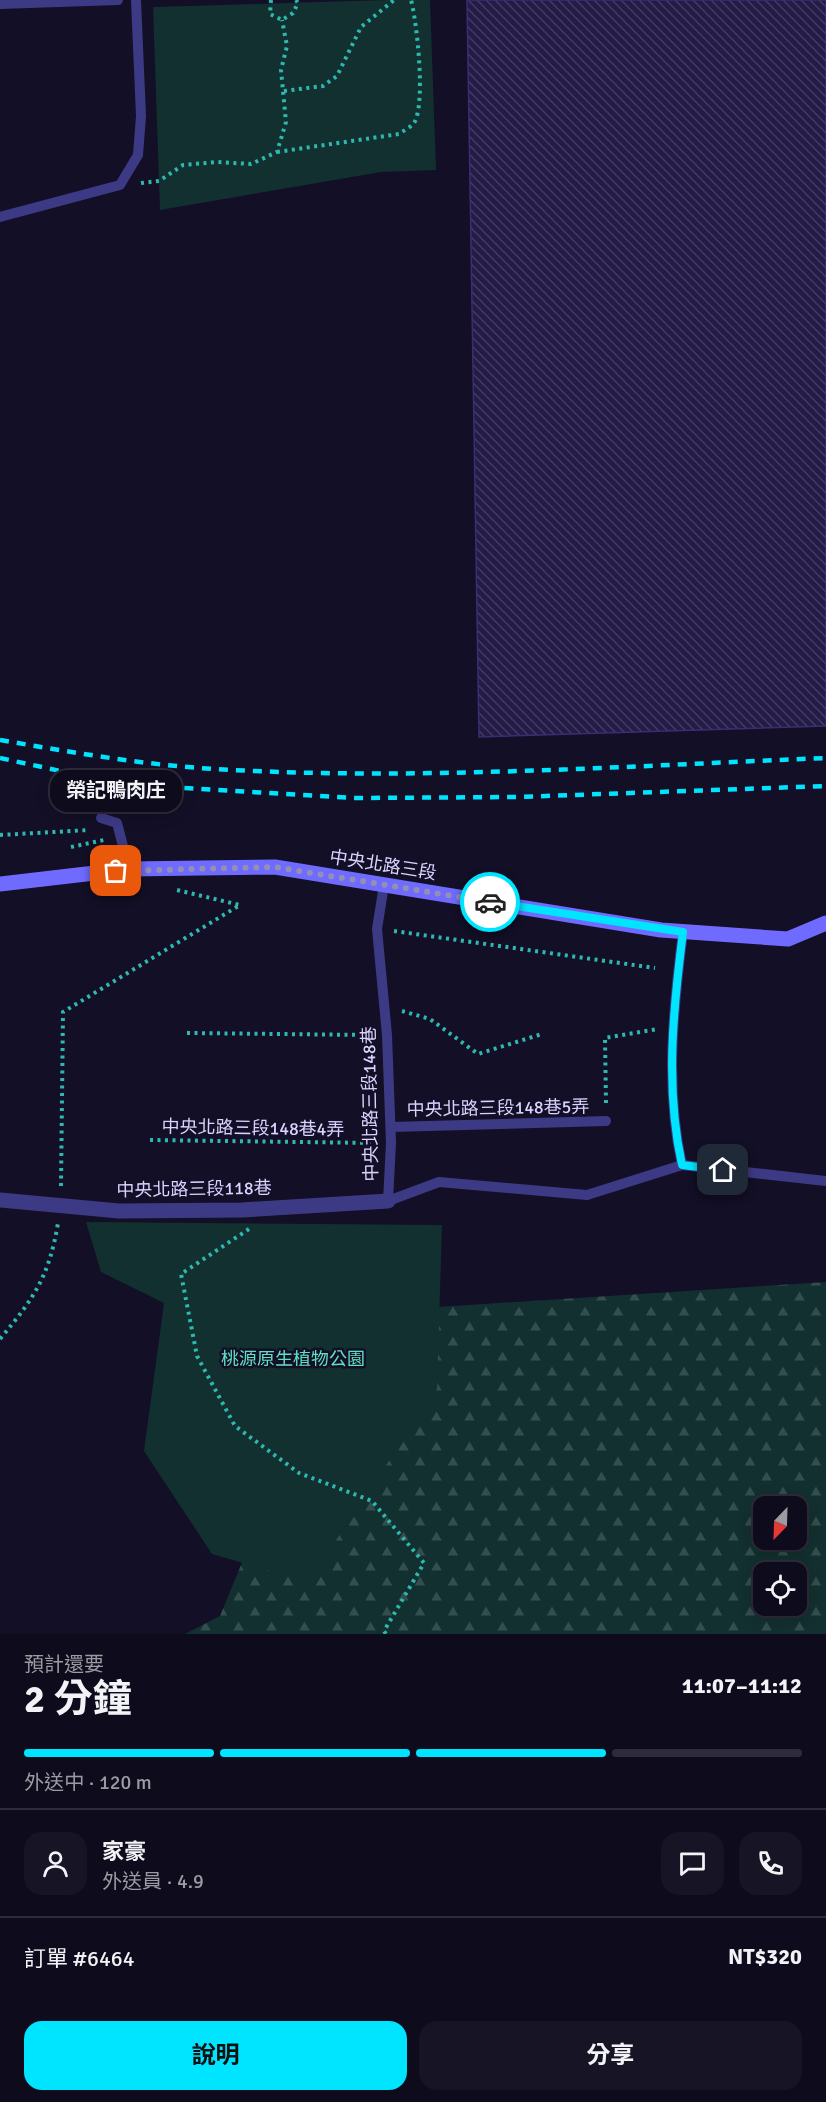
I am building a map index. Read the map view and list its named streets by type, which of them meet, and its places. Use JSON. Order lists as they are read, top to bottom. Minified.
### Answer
{"streets":{"street":["中央北路三段","中央北路三段118巷"],"lane":["中央北路三段148巷","中央北路三段148巷5弄"],"path":["中央北路三段148巷4弄"]},"crossings":[["中央北路三段","中央北路三段148巷"],["中央北路三段148巷","中央北路三段148巷5弄"],["中央北路三段148巷","中央北路三段148巷4弄"],["中央北路三段148巷","中央北路三段118巷"]],"parks":["桃源原生植物公園"],"places":["榮記鴨肉庄"],"north":"bottom left","page":{"bubble":"榮記鴨肉庄","heading":["2 分鐘","預計還要","11:07–11:12"],"panel":["家豪","外送員 · 4.9","訂單 #6464","NT$320"],"bar":"外送中 · 120 m","buttons":["說明","分享"]}}
